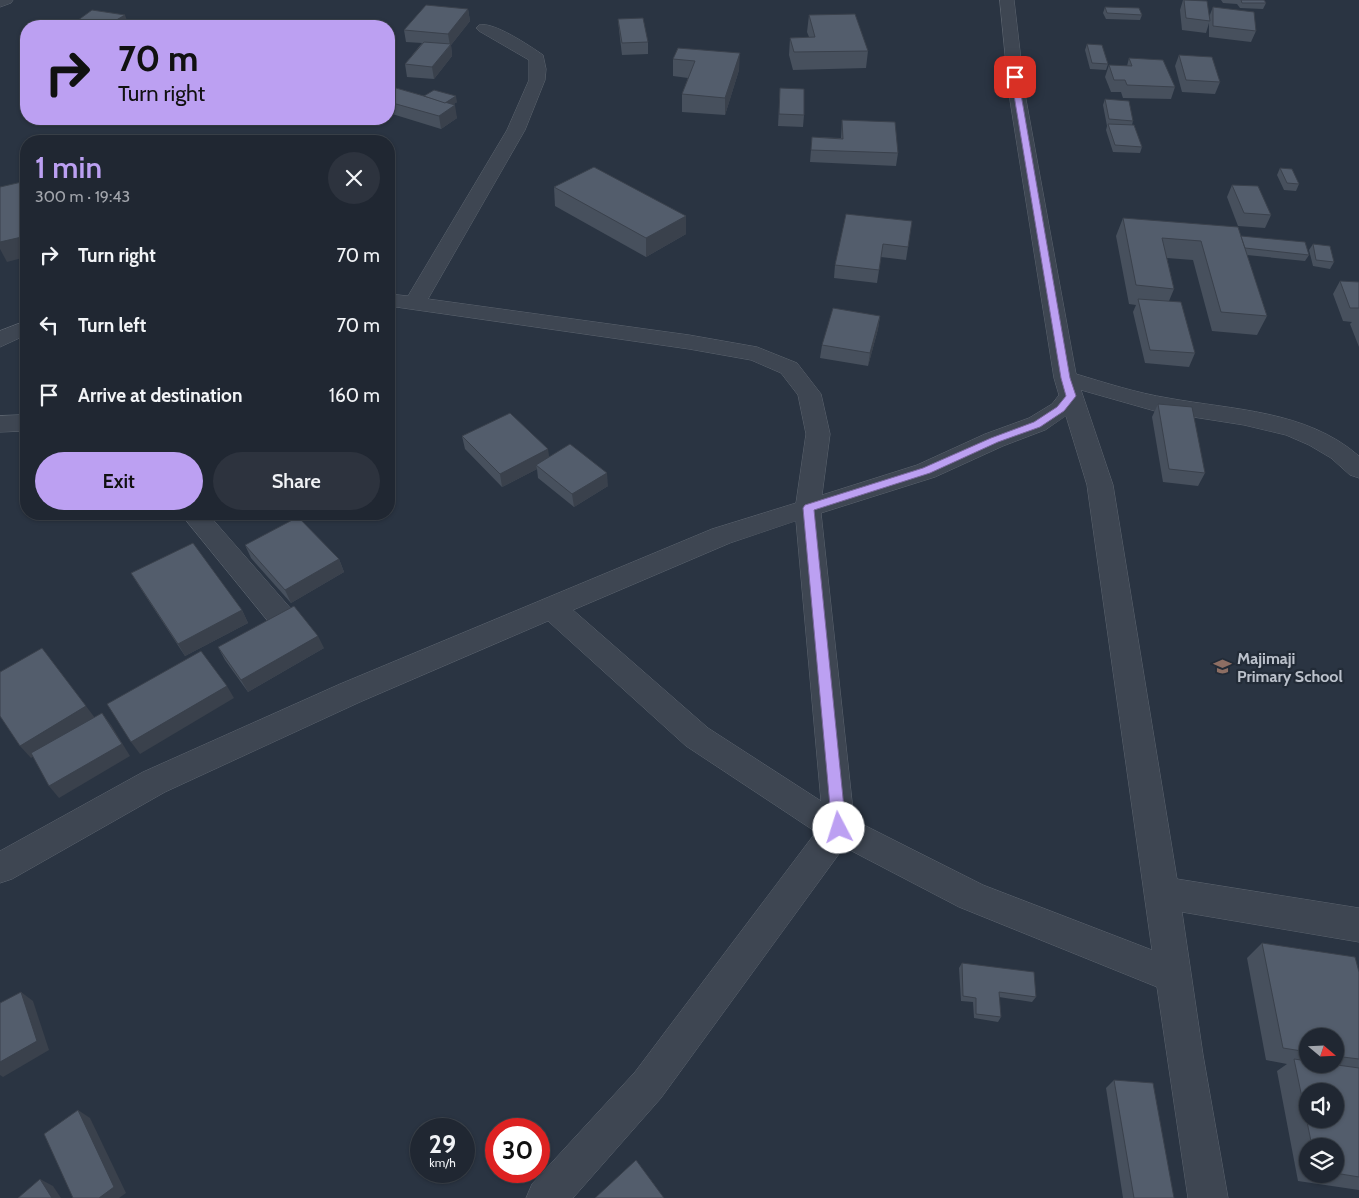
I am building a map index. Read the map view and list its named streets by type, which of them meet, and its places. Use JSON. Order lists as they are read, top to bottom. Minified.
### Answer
{"places":{"school or university":["Majimaji Primary School"]},"north":"right","page":{"turn":["70 m","Turn right"],"heading":["1 min","300 m · 19:43"],"list":[{"name":"Turn right","value":"70 m"},{"name":"Turn left","value":"70 m"},{"name":"Arrive at destination","value":"160 m"}],"buttons":["Exit","Share"],"speed":"29 km/h","limit":"30"}}
